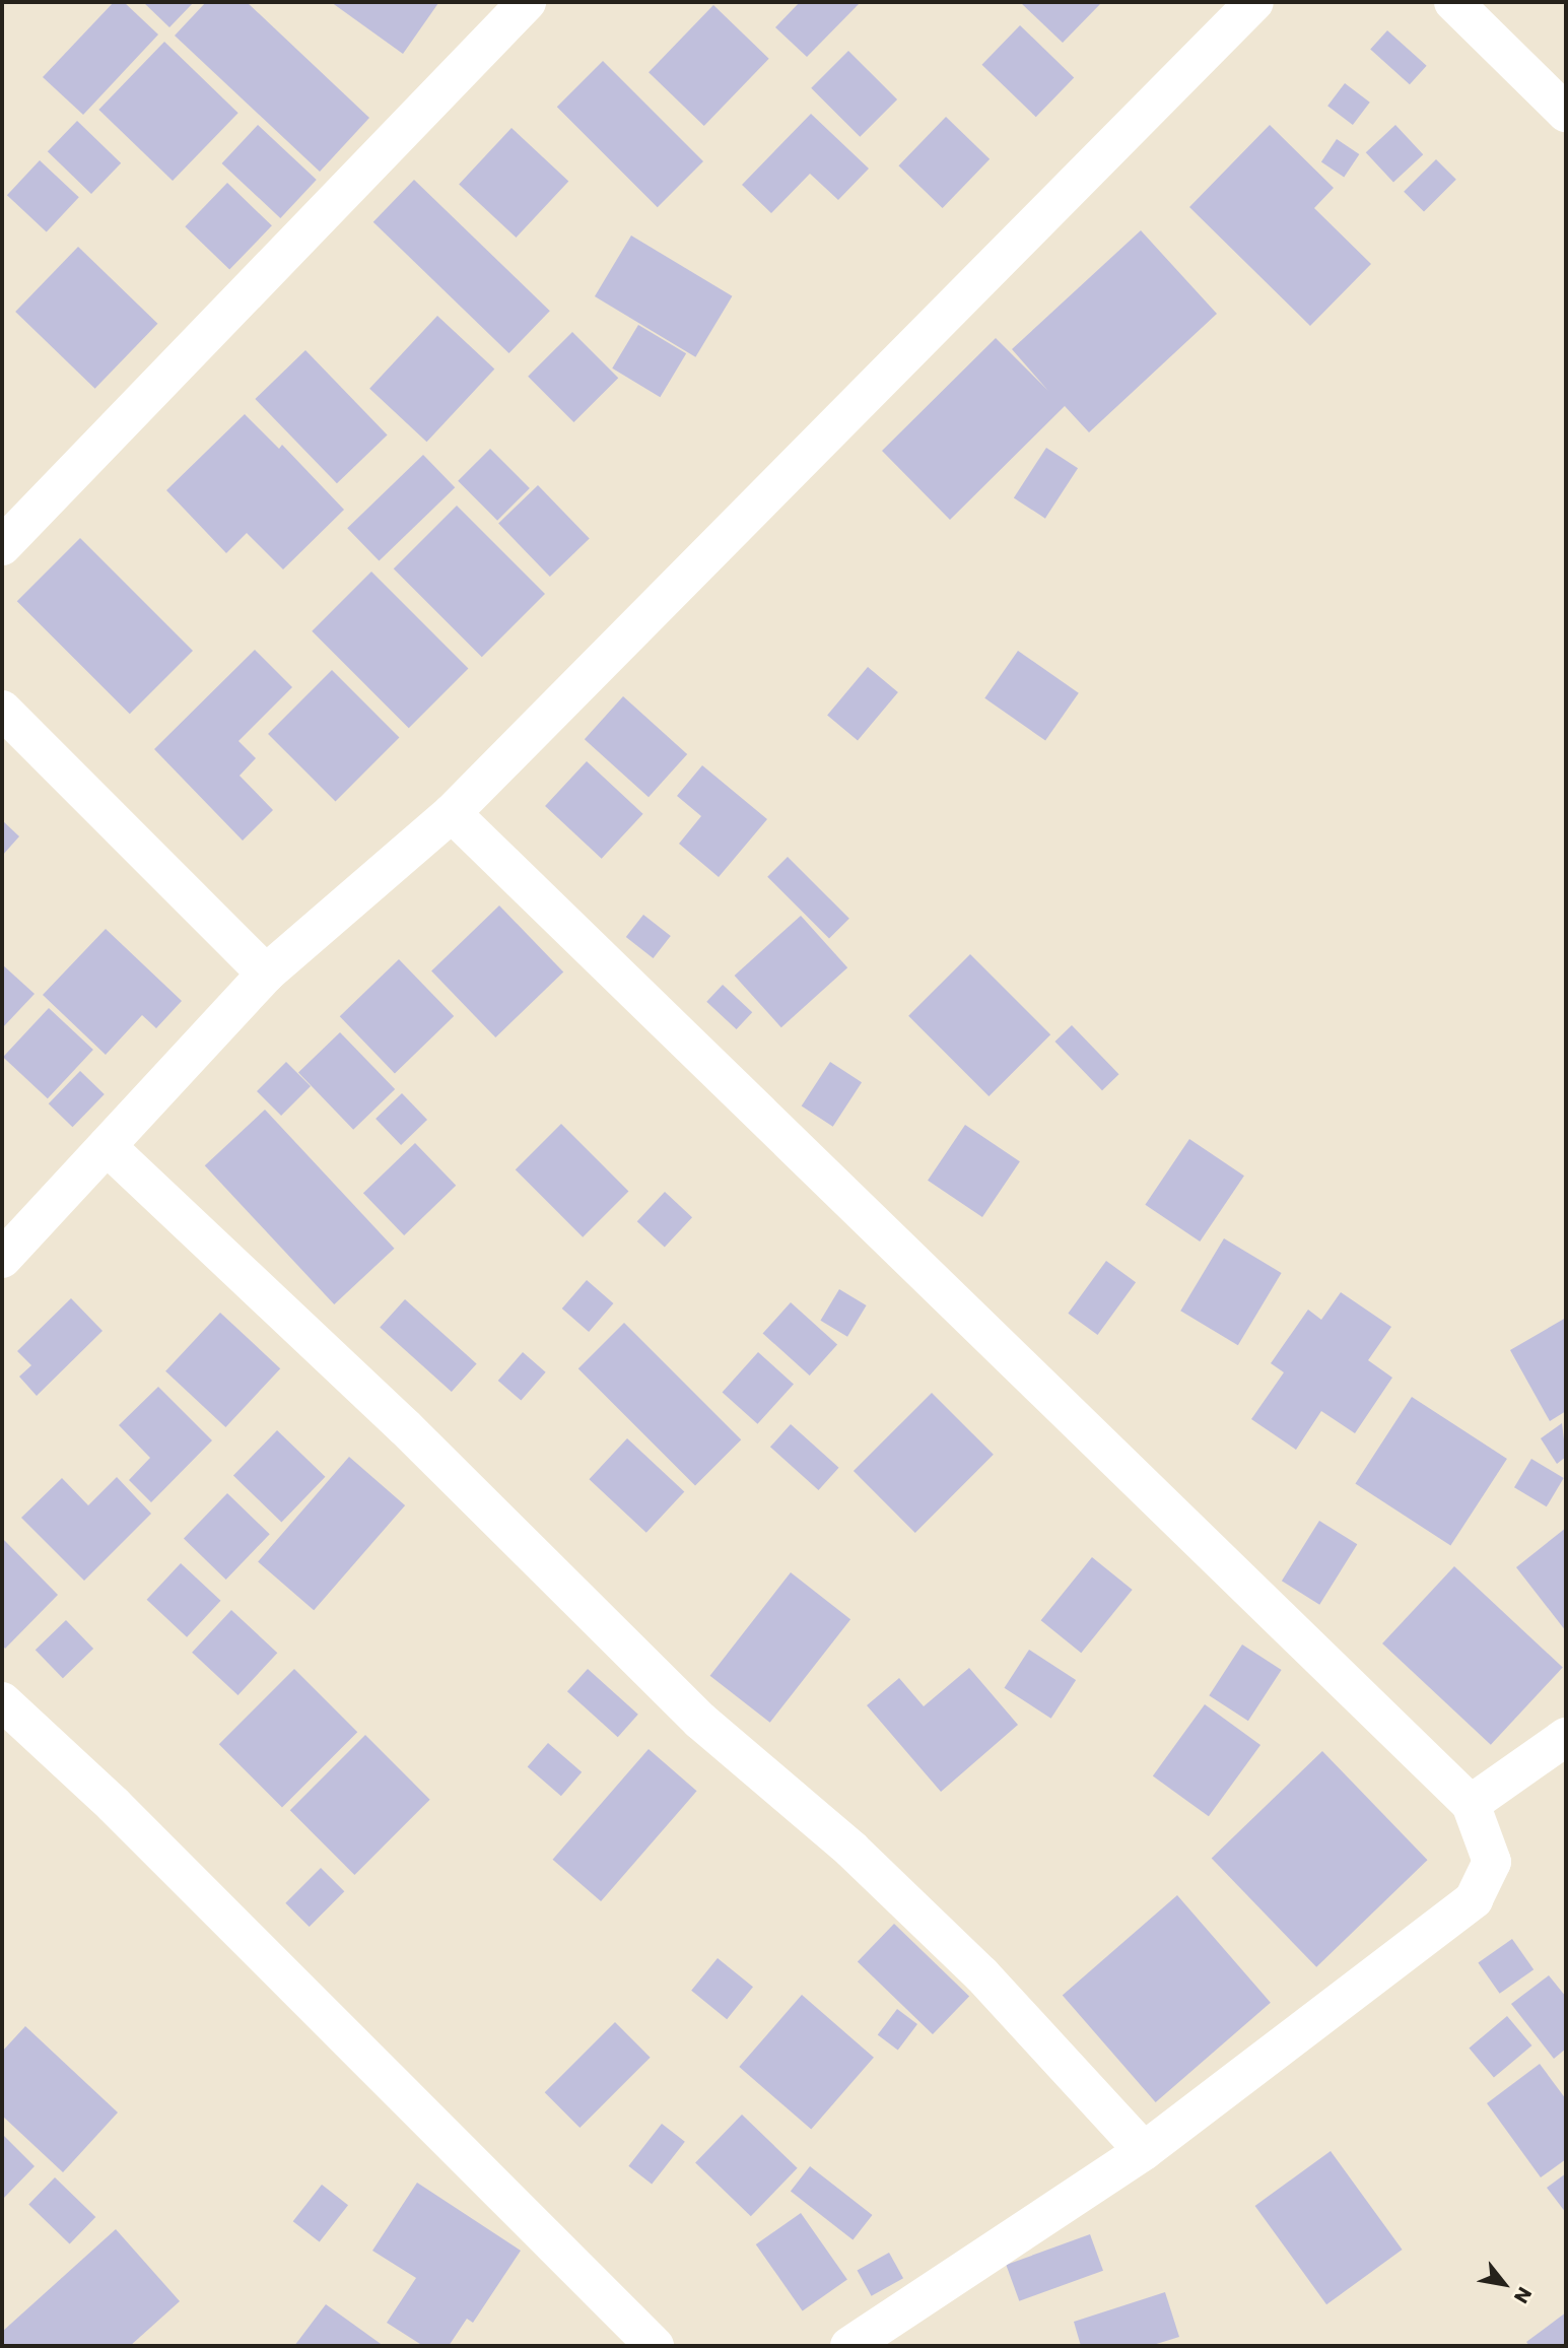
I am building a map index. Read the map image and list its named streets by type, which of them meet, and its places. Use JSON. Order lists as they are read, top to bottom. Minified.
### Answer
{"north":"bottom right"}
